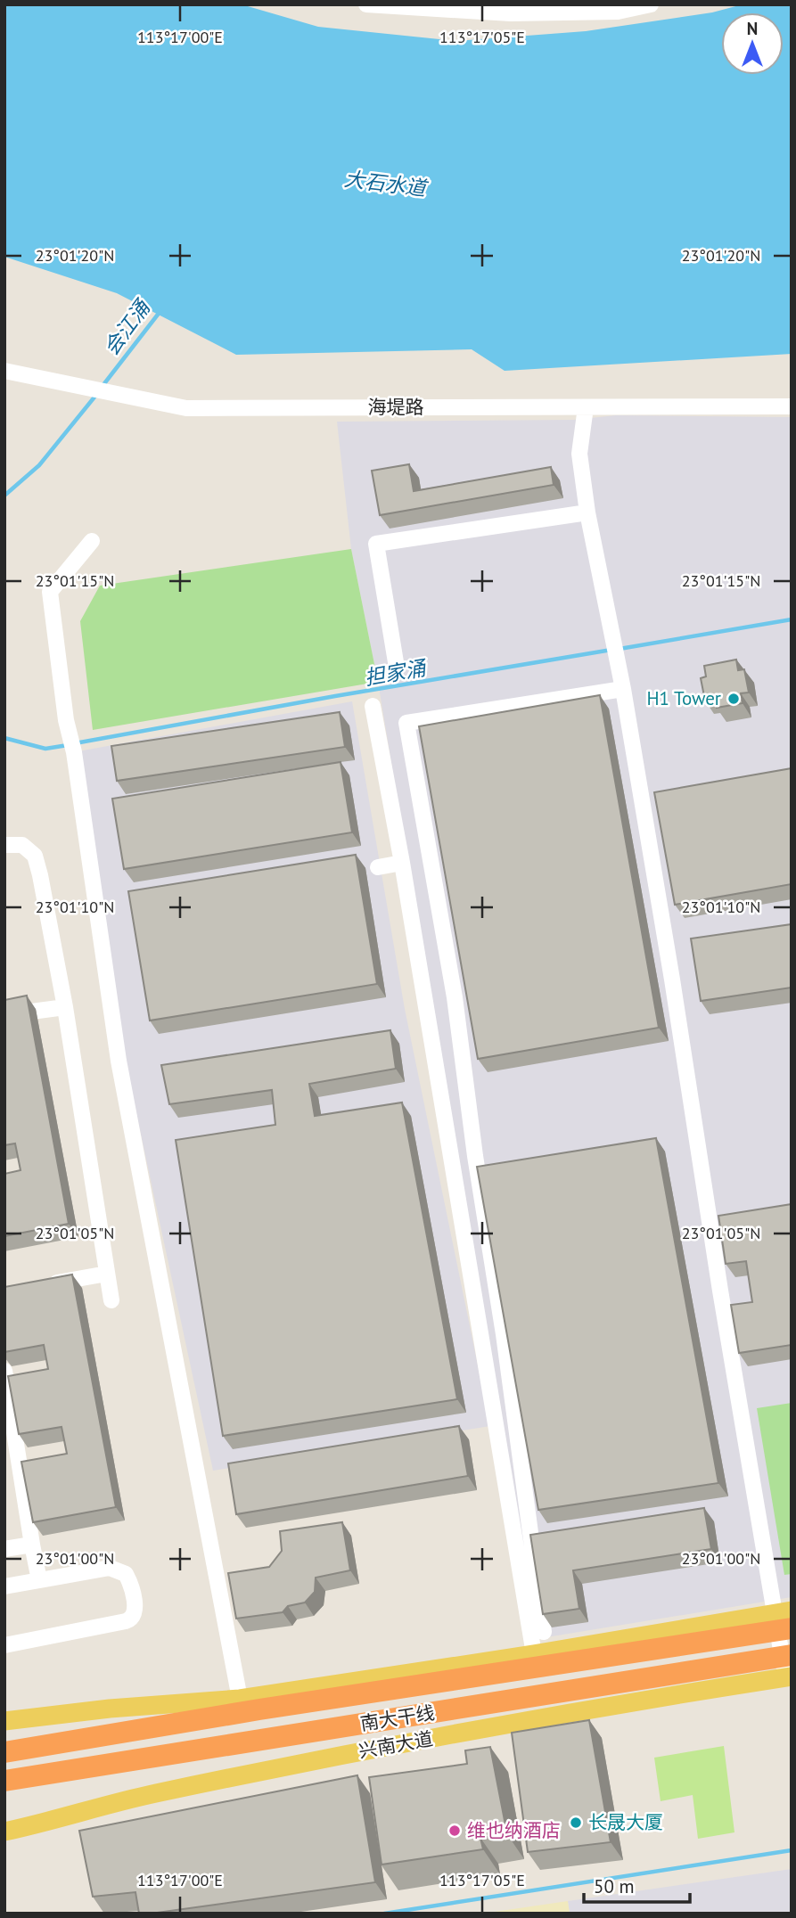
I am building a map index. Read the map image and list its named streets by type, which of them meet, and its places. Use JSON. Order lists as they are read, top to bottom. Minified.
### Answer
{"streets":{"highway":["南大干线"],"main road":["兴南大道"],"street":["海堤路"]},"water":["大石水道","会江涌","担家涌"],"places":["H1 Tower","长晟大厦","维也纳酒店"],"scale_bar":"50 m","north":"top","coordinates":["113°17'00\"E","113°17'05\"E","23°01'20\"N","23°01'15\"N","23°01'10\"N","23°01'05\"N","23°01'00\"N"]}
